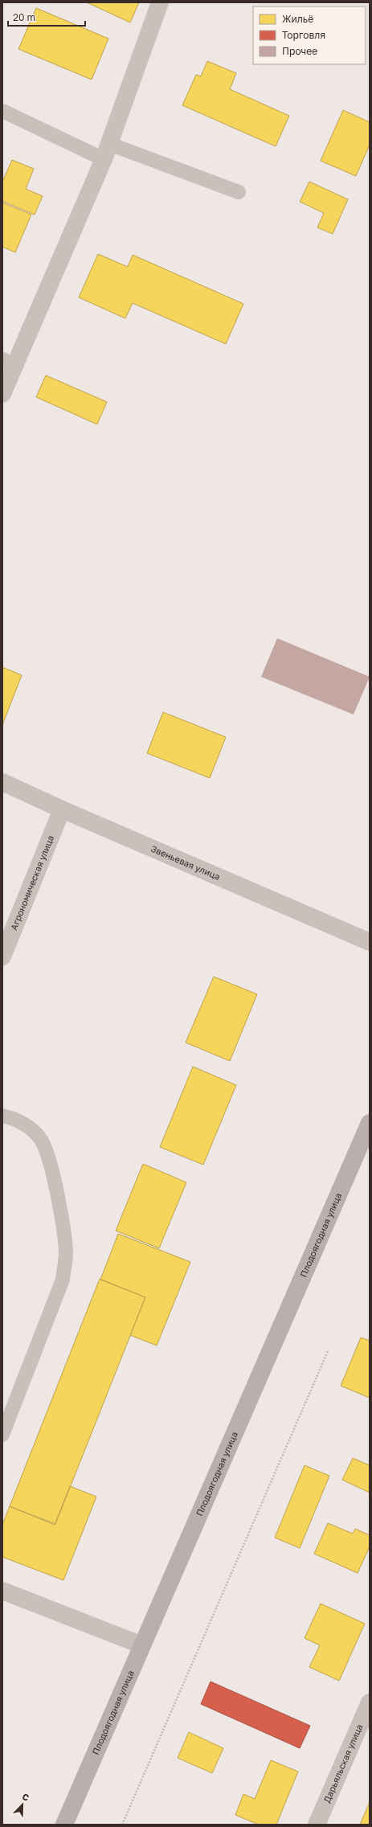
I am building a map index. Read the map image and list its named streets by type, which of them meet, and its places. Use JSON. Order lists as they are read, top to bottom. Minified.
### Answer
{"streets":{"street":["Звеньевая улица","Агрономическая улица","Плодоягодная улица","Дарьяльская улица"]},"crossings":[["Звеньевая улица","Агрономическая улица"]],"legend":["Жильё","Торговля","Прочее"],"scale_bar":"20 m","north":"top right"}
